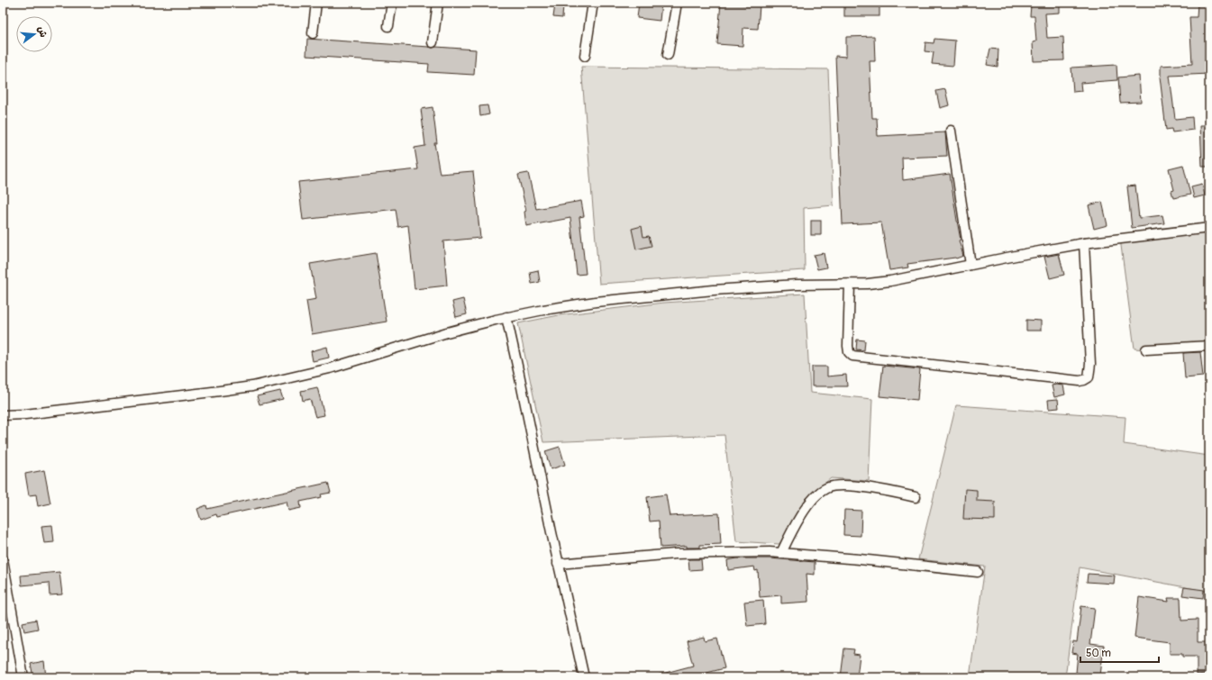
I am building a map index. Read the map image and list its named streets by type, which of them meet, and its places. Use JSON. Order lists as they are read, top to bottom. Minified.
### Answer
{"scale_bar":"50 m","north":"right"}
